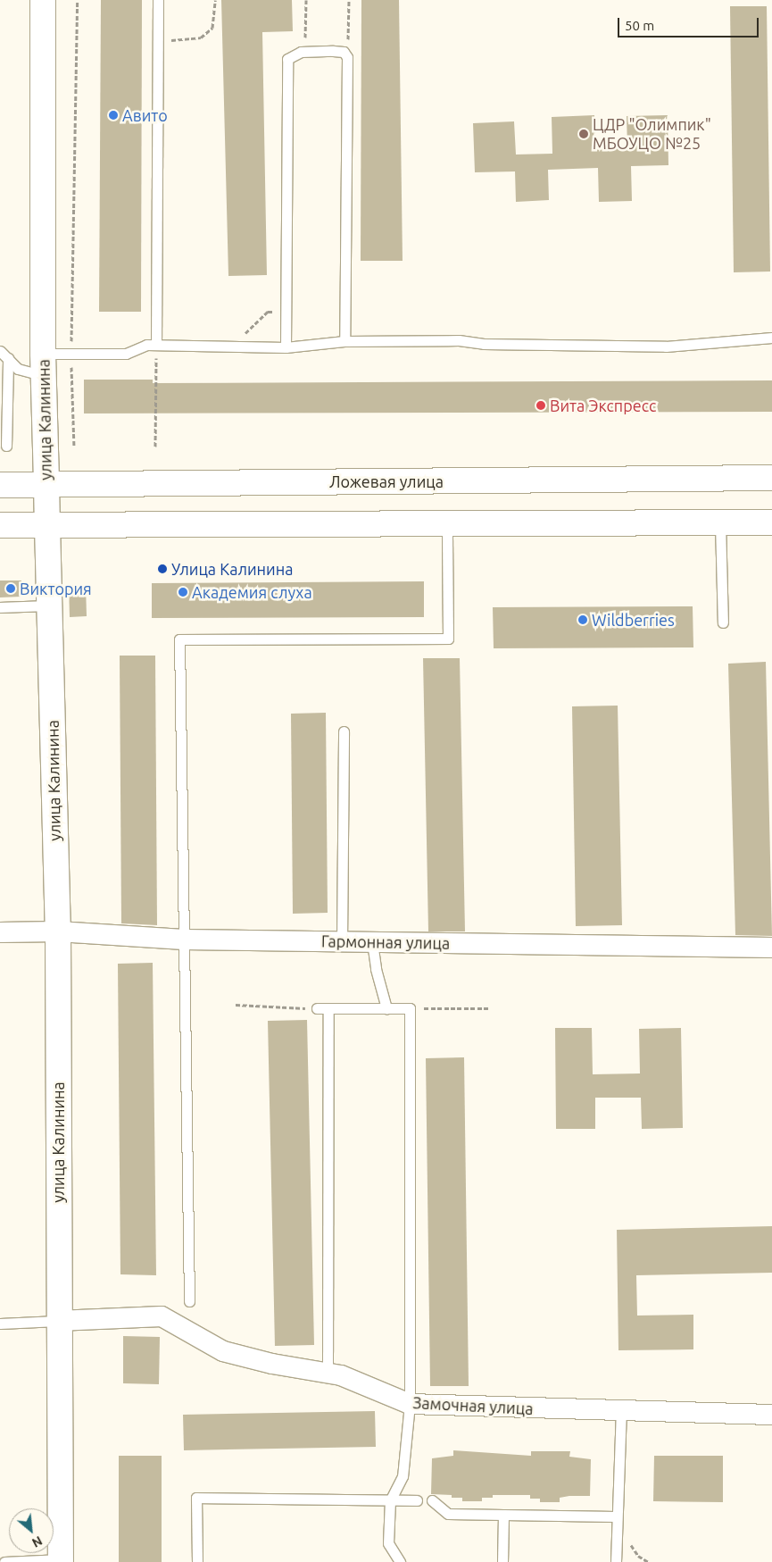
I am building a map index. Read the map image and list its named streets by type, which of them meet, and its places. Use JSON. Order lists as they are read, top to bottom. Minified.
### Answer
{"streets":{"main road":["улица Калинина","Ложевая улица"],"street":["Гармонная улица","Замочная улица"]},"crossings":[["улица Калинина","Ложевая улица"],["улица Калинина","Гармонная улица"],["улица Калинина","Замочная улица"]],"places":["Авито","ЦДР \"Олимпик\" МБОУЦО №25","Вита Экспресс","Улица Калинина","Виктория","Академия слуха","Wildberries"],"scale_bar":"50 m","north":"bottom right"}
